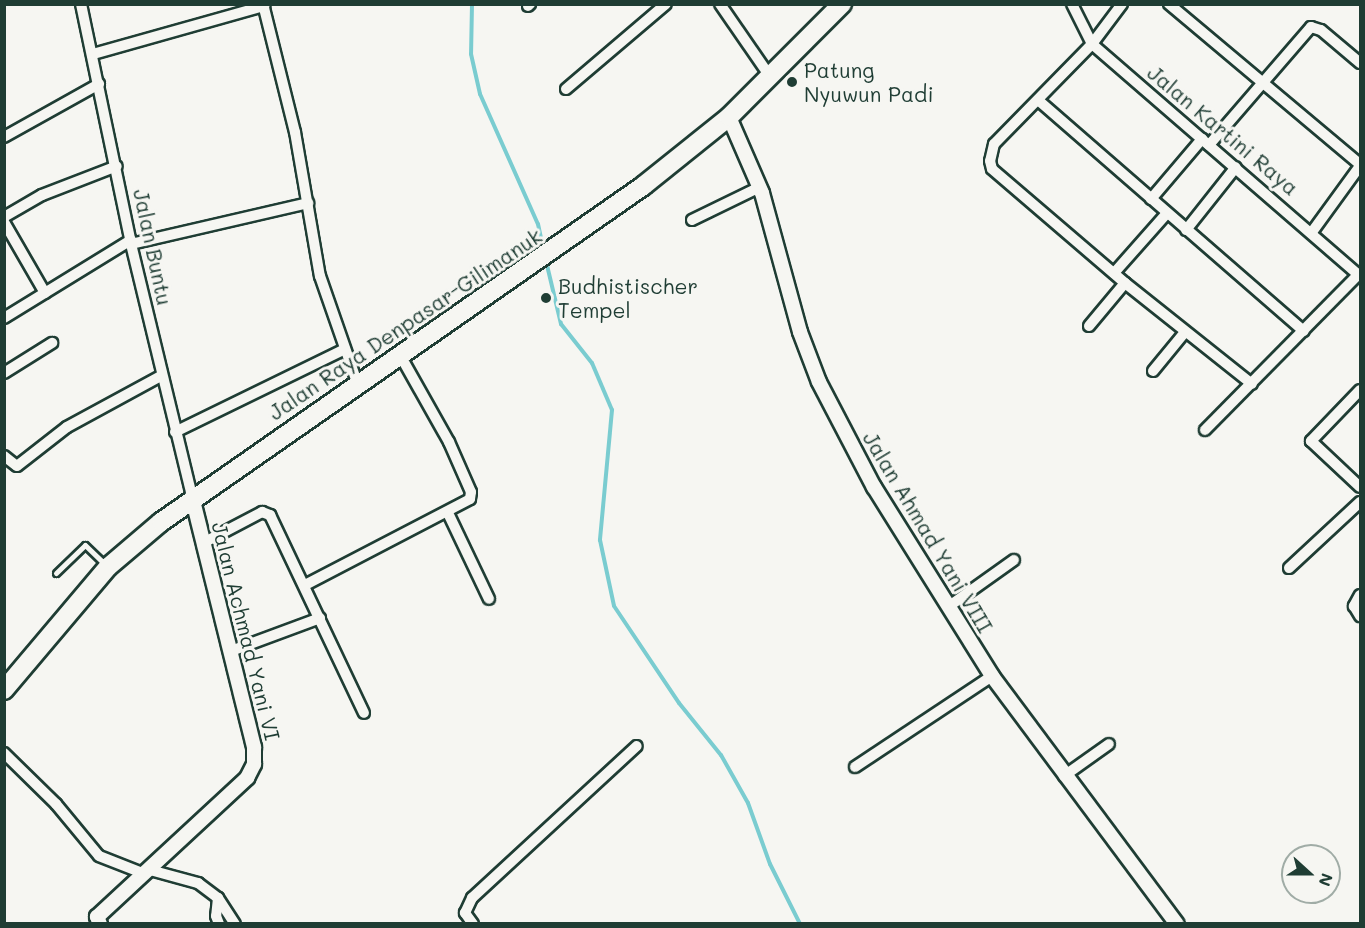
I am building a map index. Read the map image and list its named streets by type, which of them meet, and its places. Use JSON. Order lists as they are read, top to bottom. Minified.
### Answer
{"streets":{"highway":["Jalan Raya Denpasar-Gilimanuk"],"street":["Jalan Kartini Raya","Jalan Buntu","Jalan Ahmad Yani VIII","Jalan Achmad Yani VI"]},"crossings":[["Jalan Buntu","Jalan Raya Denpasar-Gilimanuk"],["Jalan Buntu","Jalan Achmad Yani VI"],["Jalan Raya Denpasar-Gilimanuk","Jalan Ahmad Yani VIII"],["Jalan Raya Denpasar-Gilimanuk","Jalan Achmad Yani VI"]],"places":["Patung Nyuwun Padi","Budhistischer Tempel"],"north":"right"}
